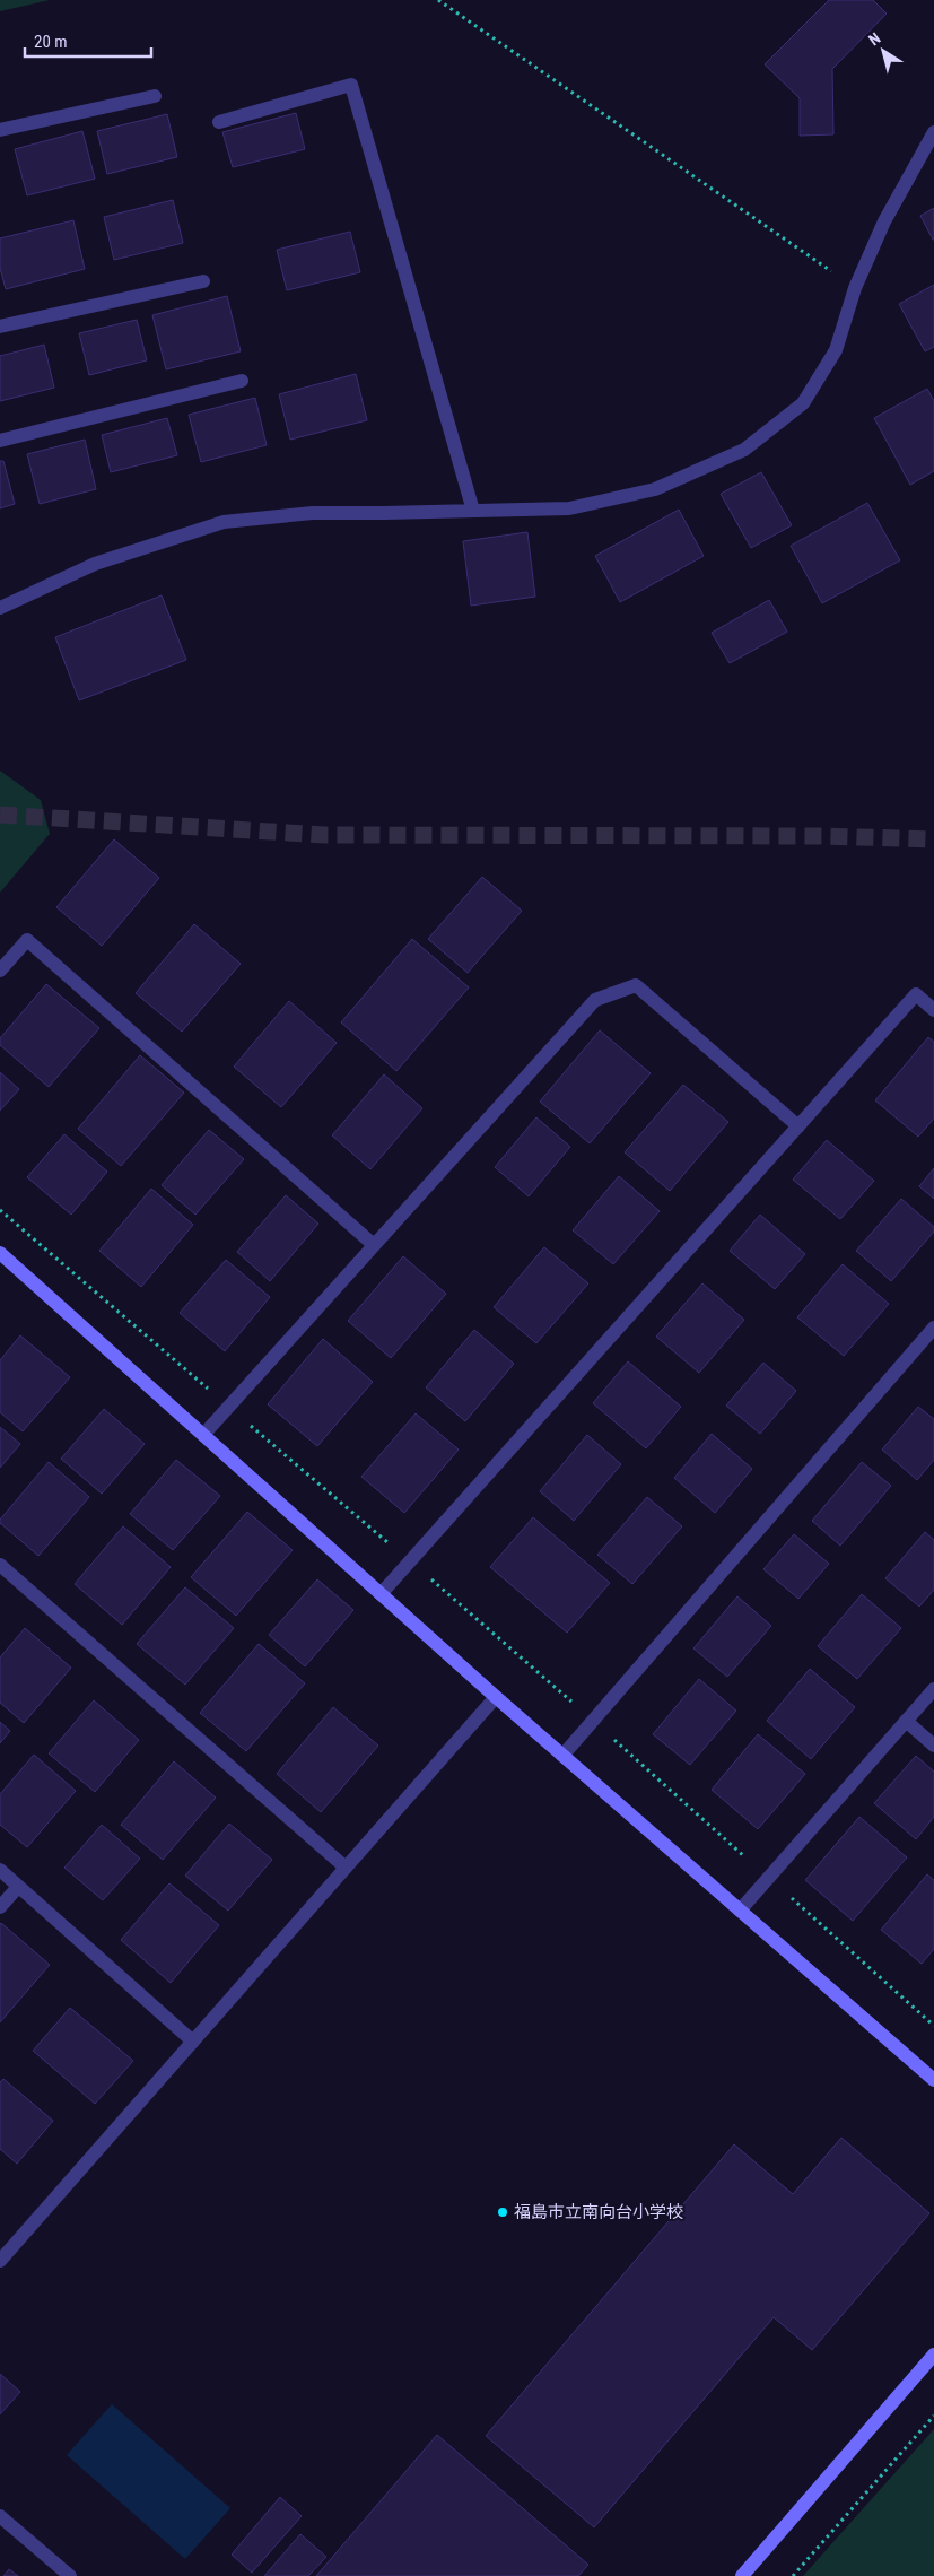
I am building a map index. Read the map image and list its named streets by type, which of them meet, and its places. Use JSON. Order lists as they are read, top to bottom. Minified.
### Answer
{"places":["福島市立南向台小学校"],"scale_bar":"20 m","north":"top left"}
